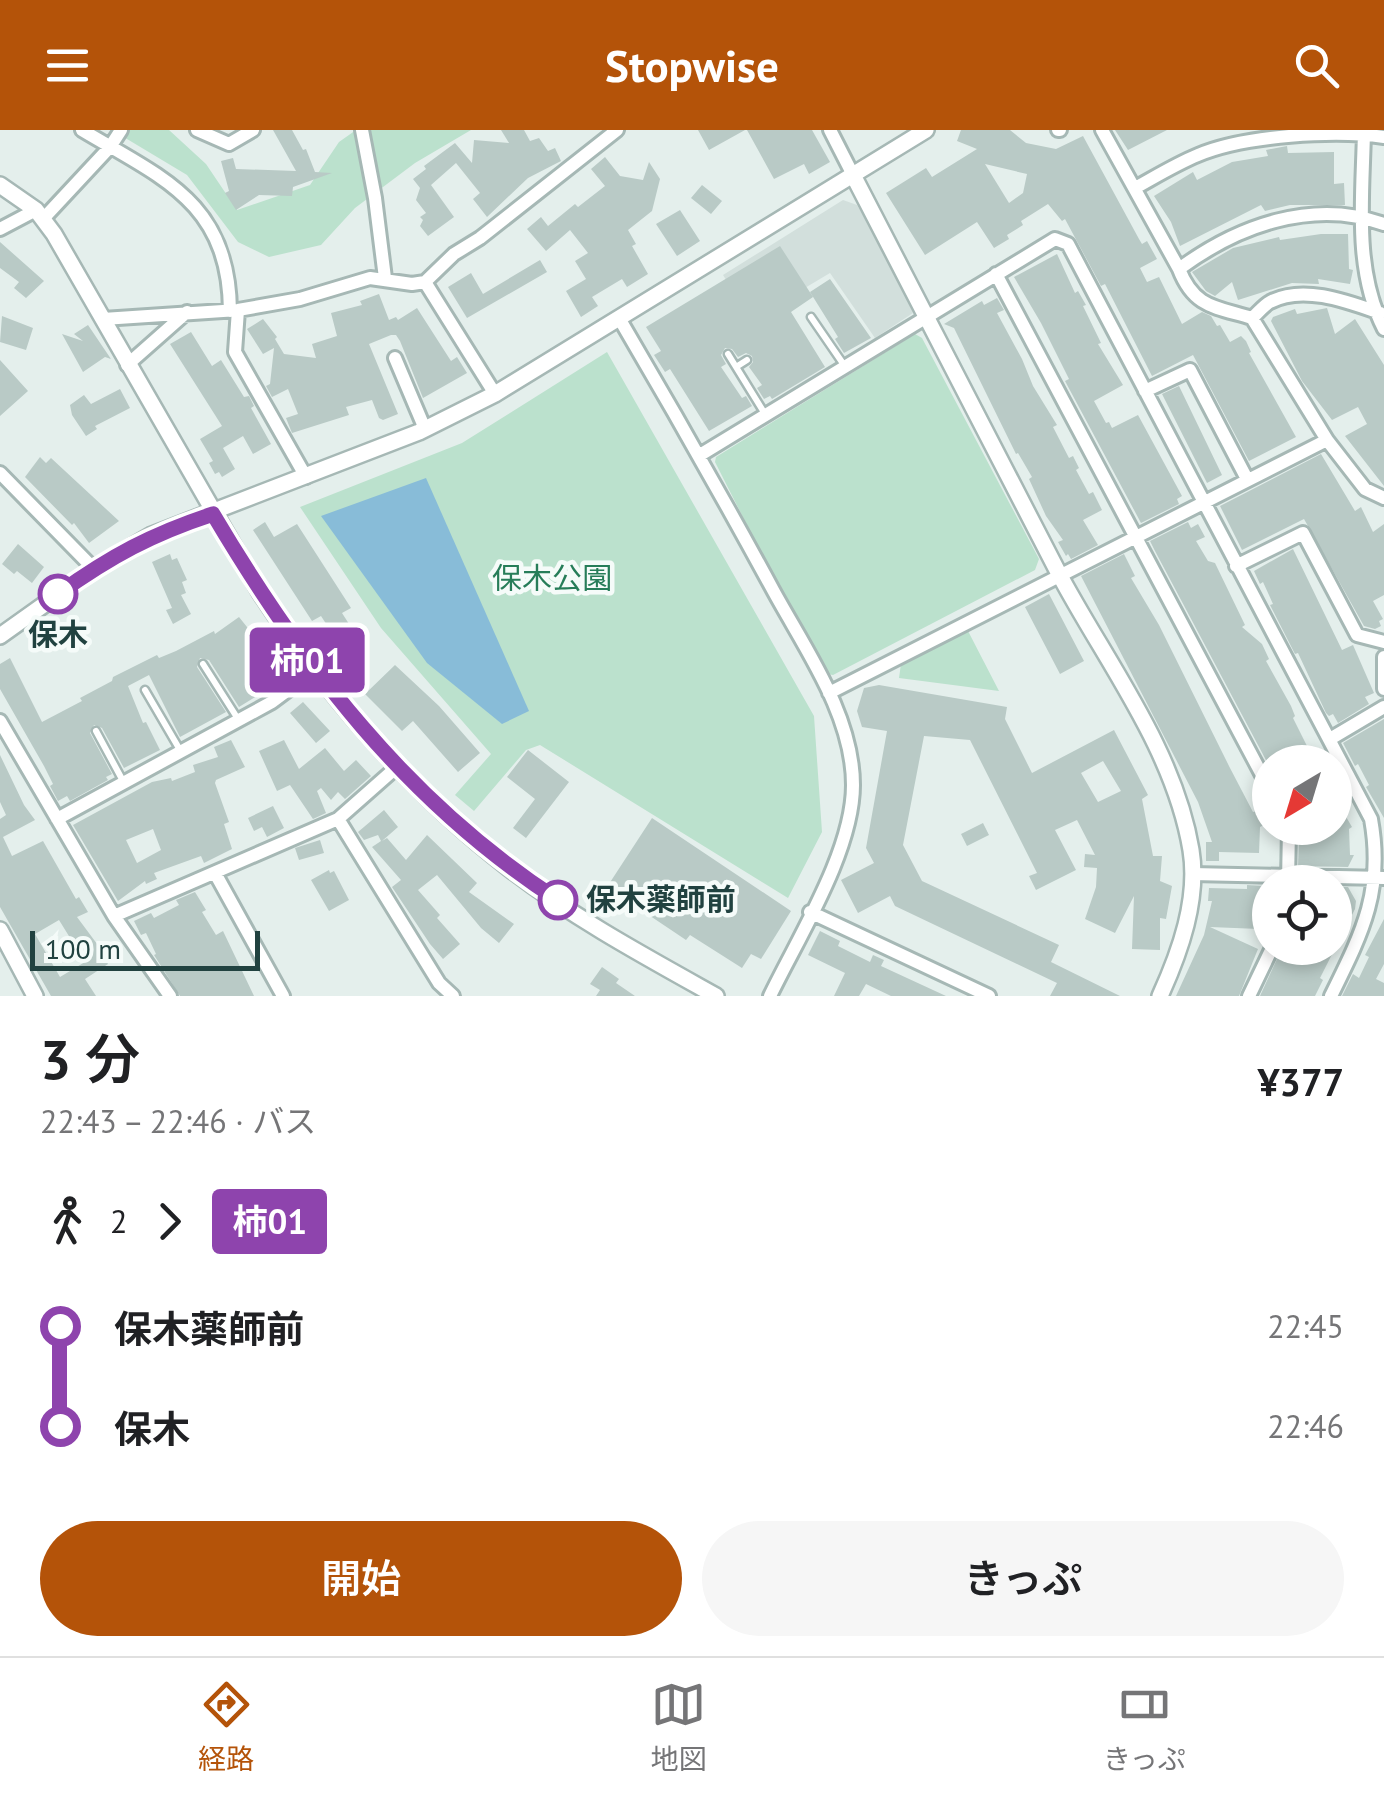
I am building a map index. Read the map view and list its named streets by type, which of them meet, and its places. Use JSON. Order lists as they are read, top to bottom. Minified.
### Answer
{"parks":["保木公園"],"places":["保木","保木薬師前"],"lines":["bus line 柿01"],"scale_bar":"100 m","north":"bottom left","page":{"header":"Stopwise","on_map":"柿01","scale":"100 m","heading":["3 分","22:43 – 22:46 · バス","¥377"],"legs":["2","柿01"],"list":[{"name":"保木薬師前","value":"22:45"},{"name":"保木","value":"22:46"}],"buttons":["開始","きっぷ"],"tabs":["経路","地図","きっぷ"]}}
